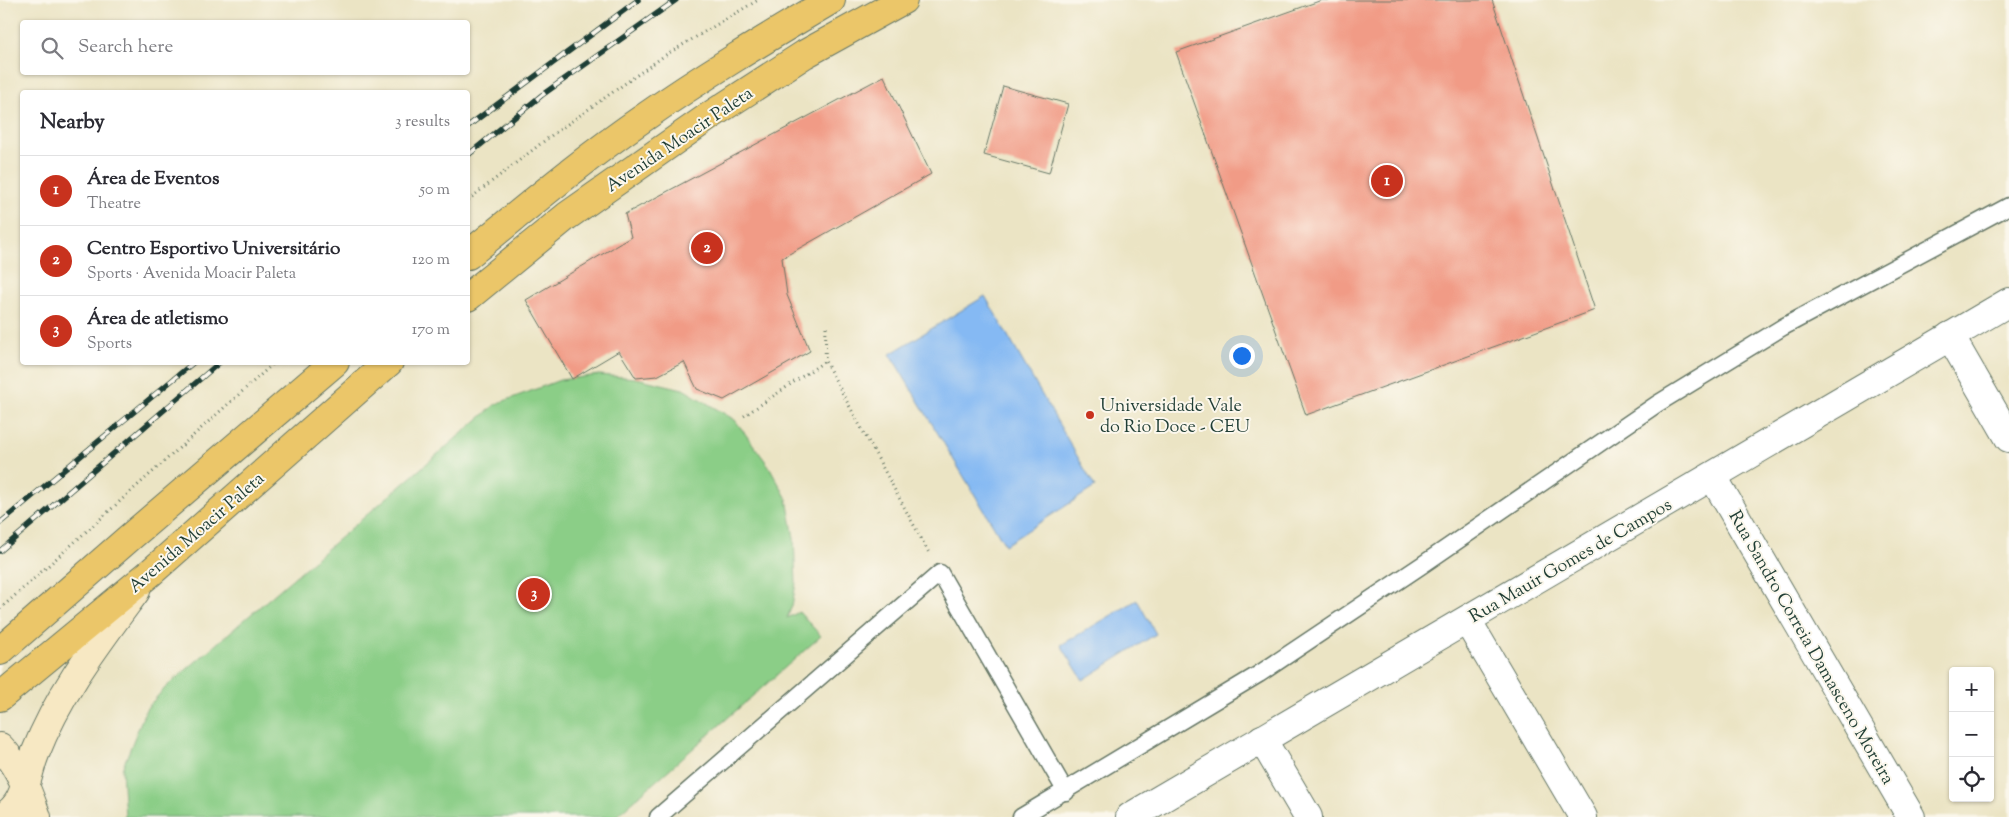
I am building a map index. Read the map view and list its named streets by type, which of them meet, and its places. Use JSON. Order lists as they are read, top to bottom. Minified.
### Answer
{"streets":{"main road":["Avenida Moacir Paleta"],"street":["Rua Mauir Gomes de Campos","Rua Sandro Correia Damasceno Moreira"]},"crossings":[["Rua Mauir Gomes de Campos","Rua Sandro Correia Damasceno Moreira"]],"places":["Universidade Vale do Rio Doce - CEU"],"page":{"search":"Search here","heading":["Nearby","3 results"],"list":[{"mark":"1","name":"Área de Eventos","note":"Theatre","value":"50 m"},{"mark":"2","name":"Centro Esportivo Universitário","note":"Sports · Avenida Moacir Paleta","value":"120 m"},{"mark":"3","name":"Área de atletismo","note":"Sports","value":"170 m"}],"pins":["1","2","3"],"map_buttons":["+","−"]}}
